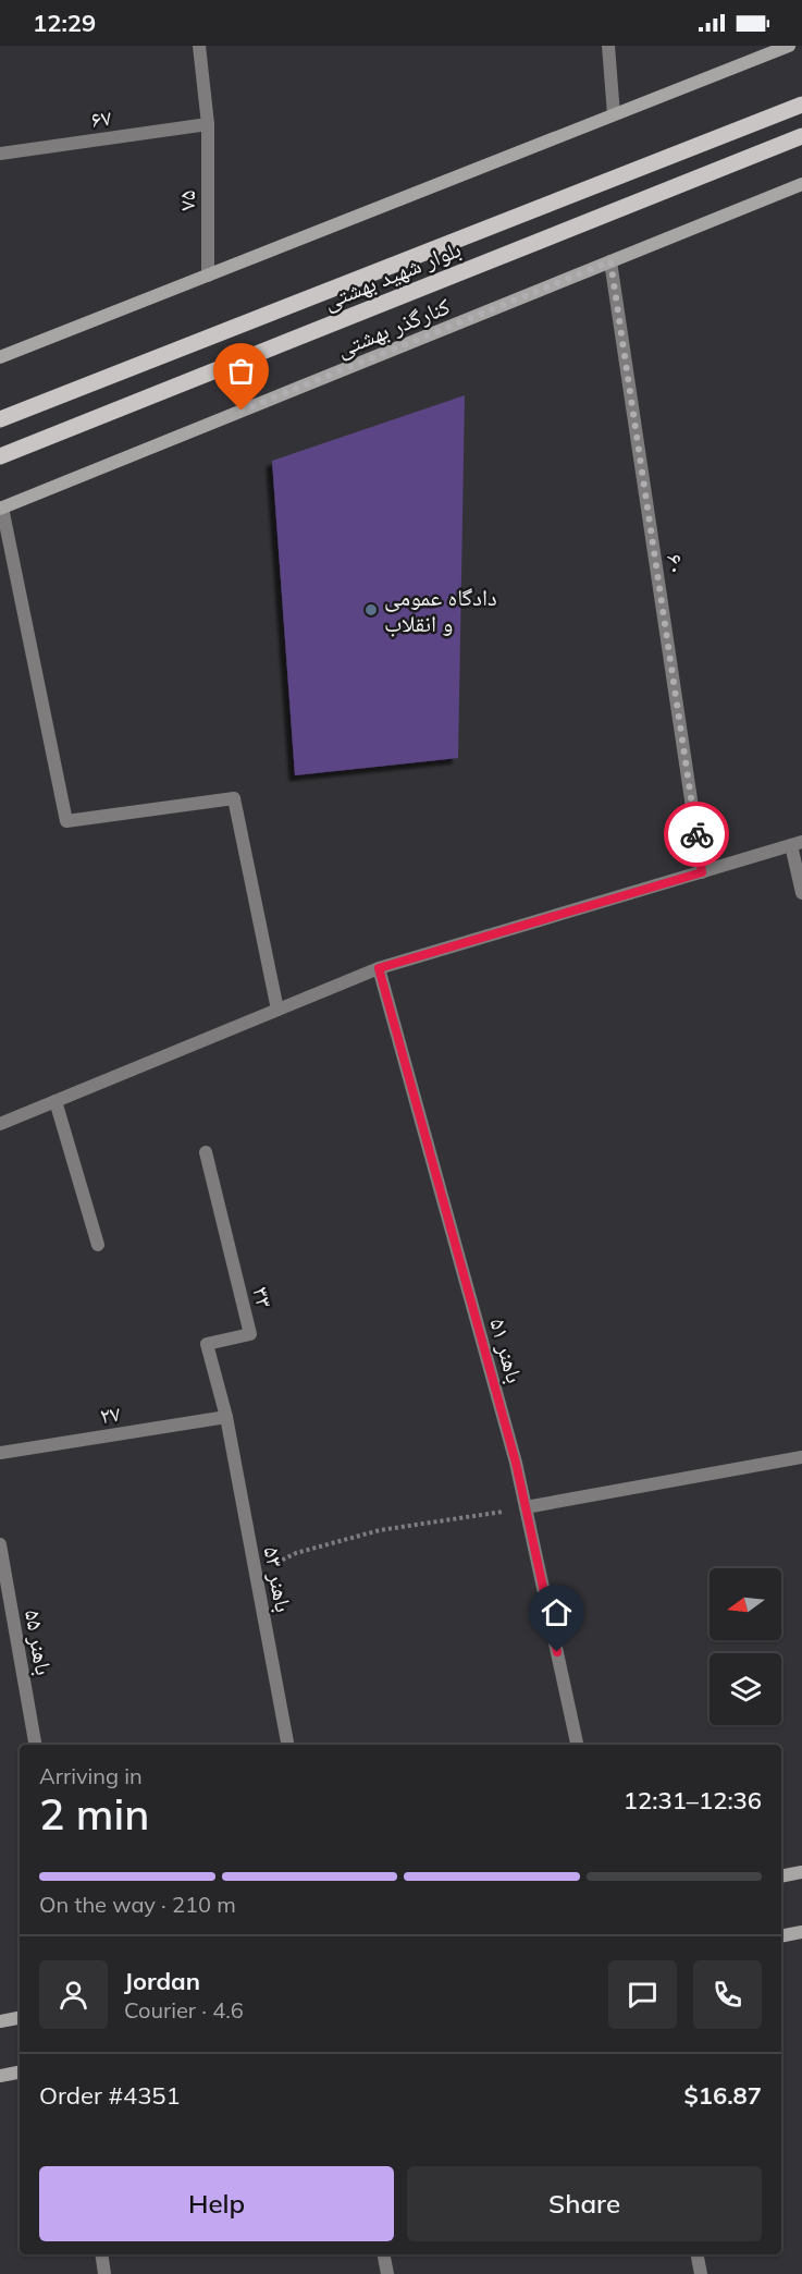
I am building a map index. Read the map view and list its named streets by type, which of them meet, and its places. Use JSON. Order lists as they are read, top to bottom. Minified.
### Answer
{"streets":{"main road":["بلوار شهید بهشتی","کنارگذر بهشتی"],"street":["۶۷","۷۵","۶۰","۳۳","باهنر ۵۱","۲۷","باهنر ۵۳","باهنر ۵۵"]},"crossings":[["۶۷","۷۵"],["کنارگذر بهشتی","۶۰"],["۳۳","۲۷"],["۳۳","باهنر ۵۳"],["۲۷","باهنر ۵۳"]],"places":["دادگاه عمومی و انقلاب"],"north":"left","page":{"status":"12:29","heading":["2 min","Arriving in","12:31–12:36"],"panel":["Jordan","Courier · 4.6","Order #4351","$16.87"],"bar":"On the way · 210 m","buttons":["Help","Share"]}}
